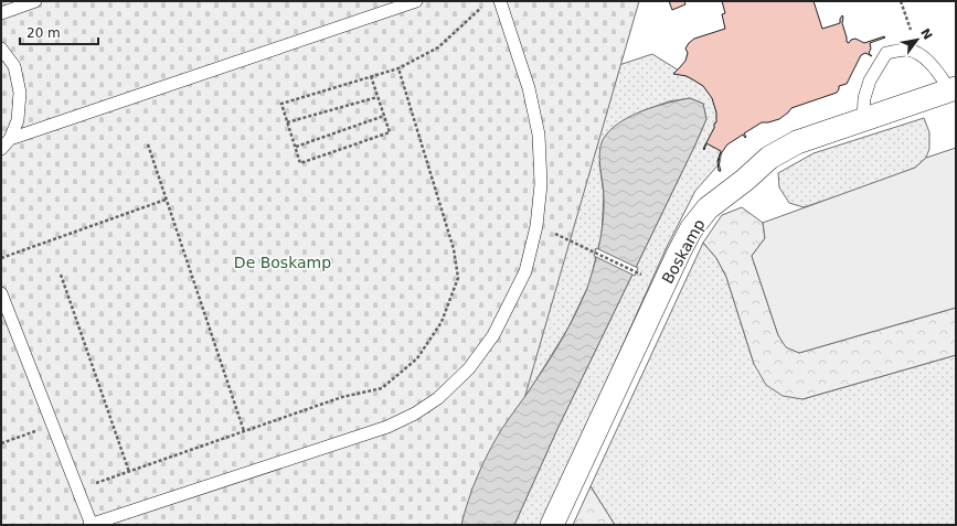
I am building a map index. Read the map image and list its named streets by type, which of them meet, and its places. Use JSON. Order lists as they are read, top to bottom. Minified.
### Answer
{"streets":{"street":["Boskamp"]},"parks":["De Boskamp"],"scale_bar":"20 m","north":"top right"}
